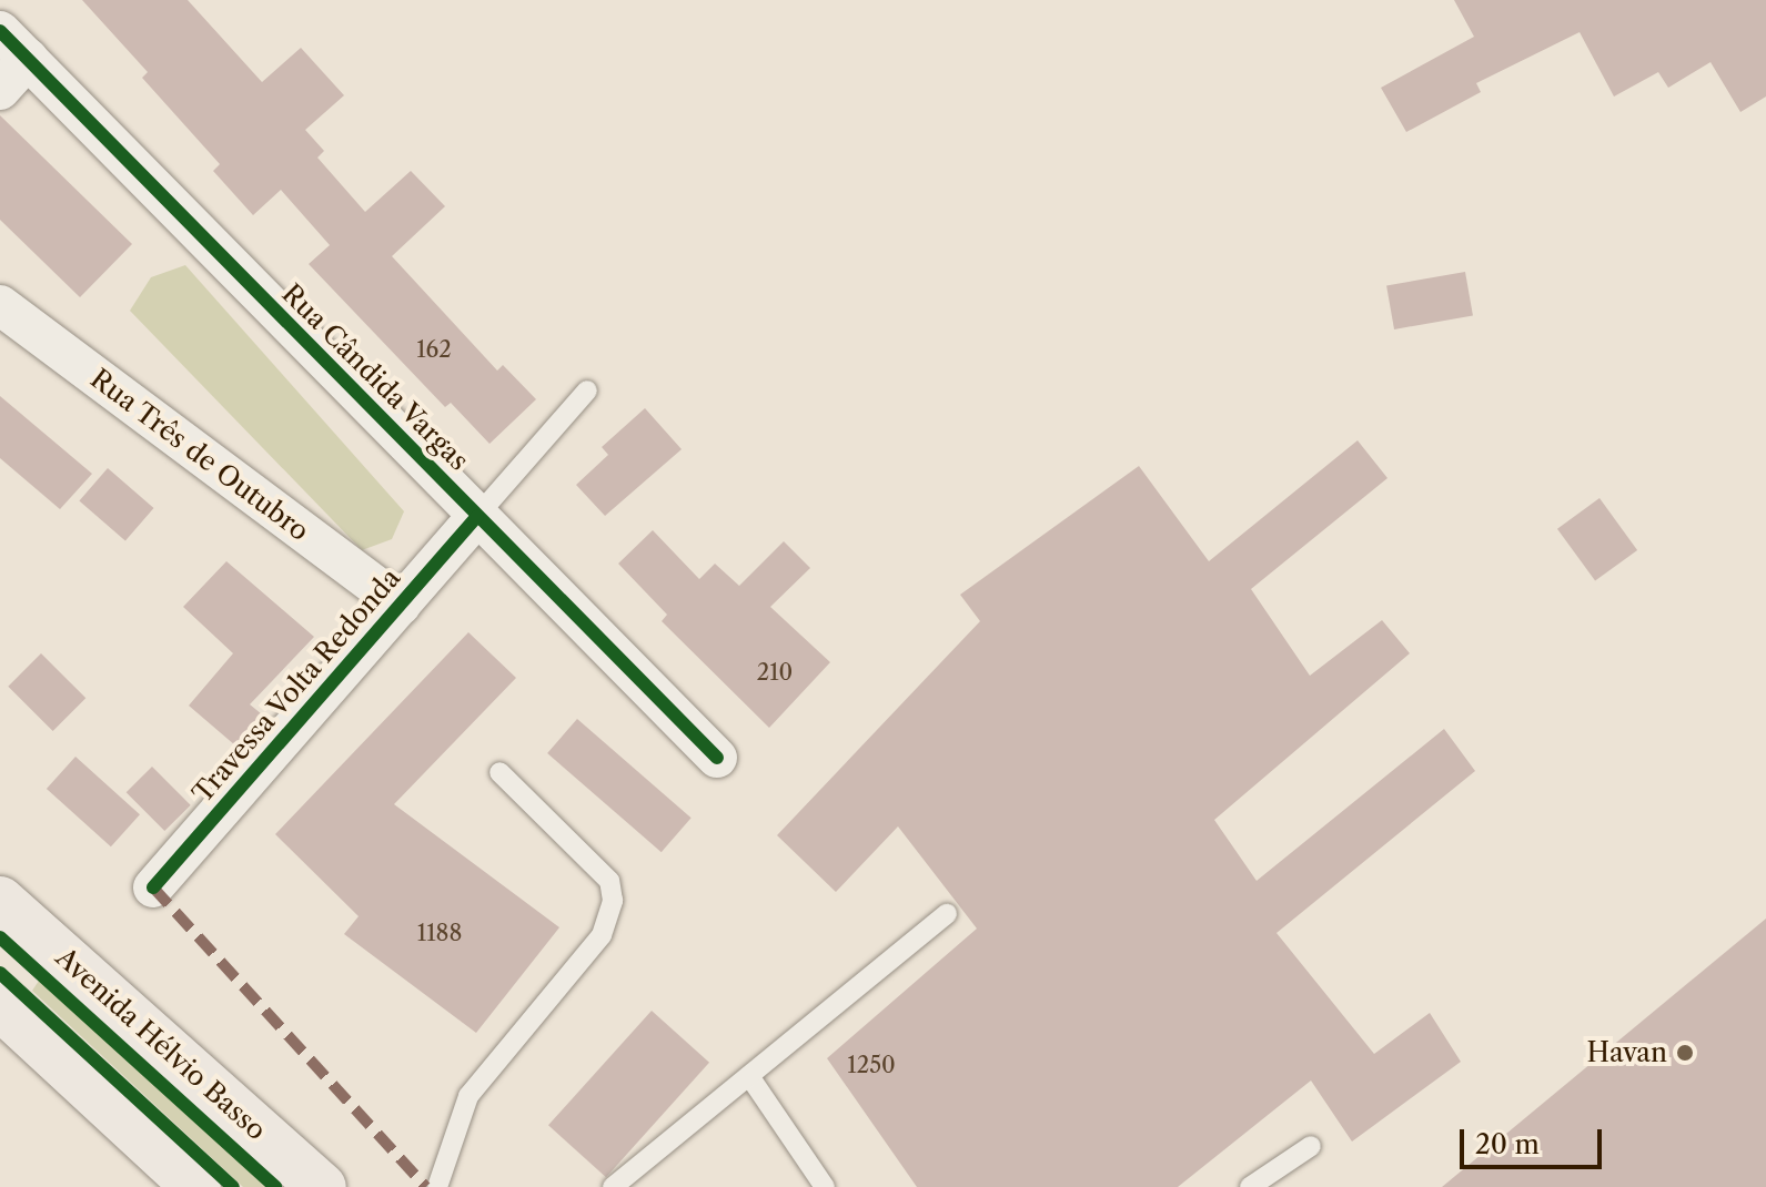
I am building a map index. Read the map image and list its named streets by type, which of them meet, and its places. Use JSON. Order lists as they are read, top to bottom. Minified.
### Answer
{"streets":{"main road":["Avenida Hélvio Basso"],"street":["Rua Cândida Vargas","Rua Três de Outubro","Travessa Volta Redonda"]},"crossings":[["Rua Cândida Vargas","Travessa Volta Redonda"],["Rua Três de Outubro","Travessa Volta Redonda"]],"places":["Havan"],"house_numbers":["162","210","1188","1250"],"scale_bar":"20 m"}
